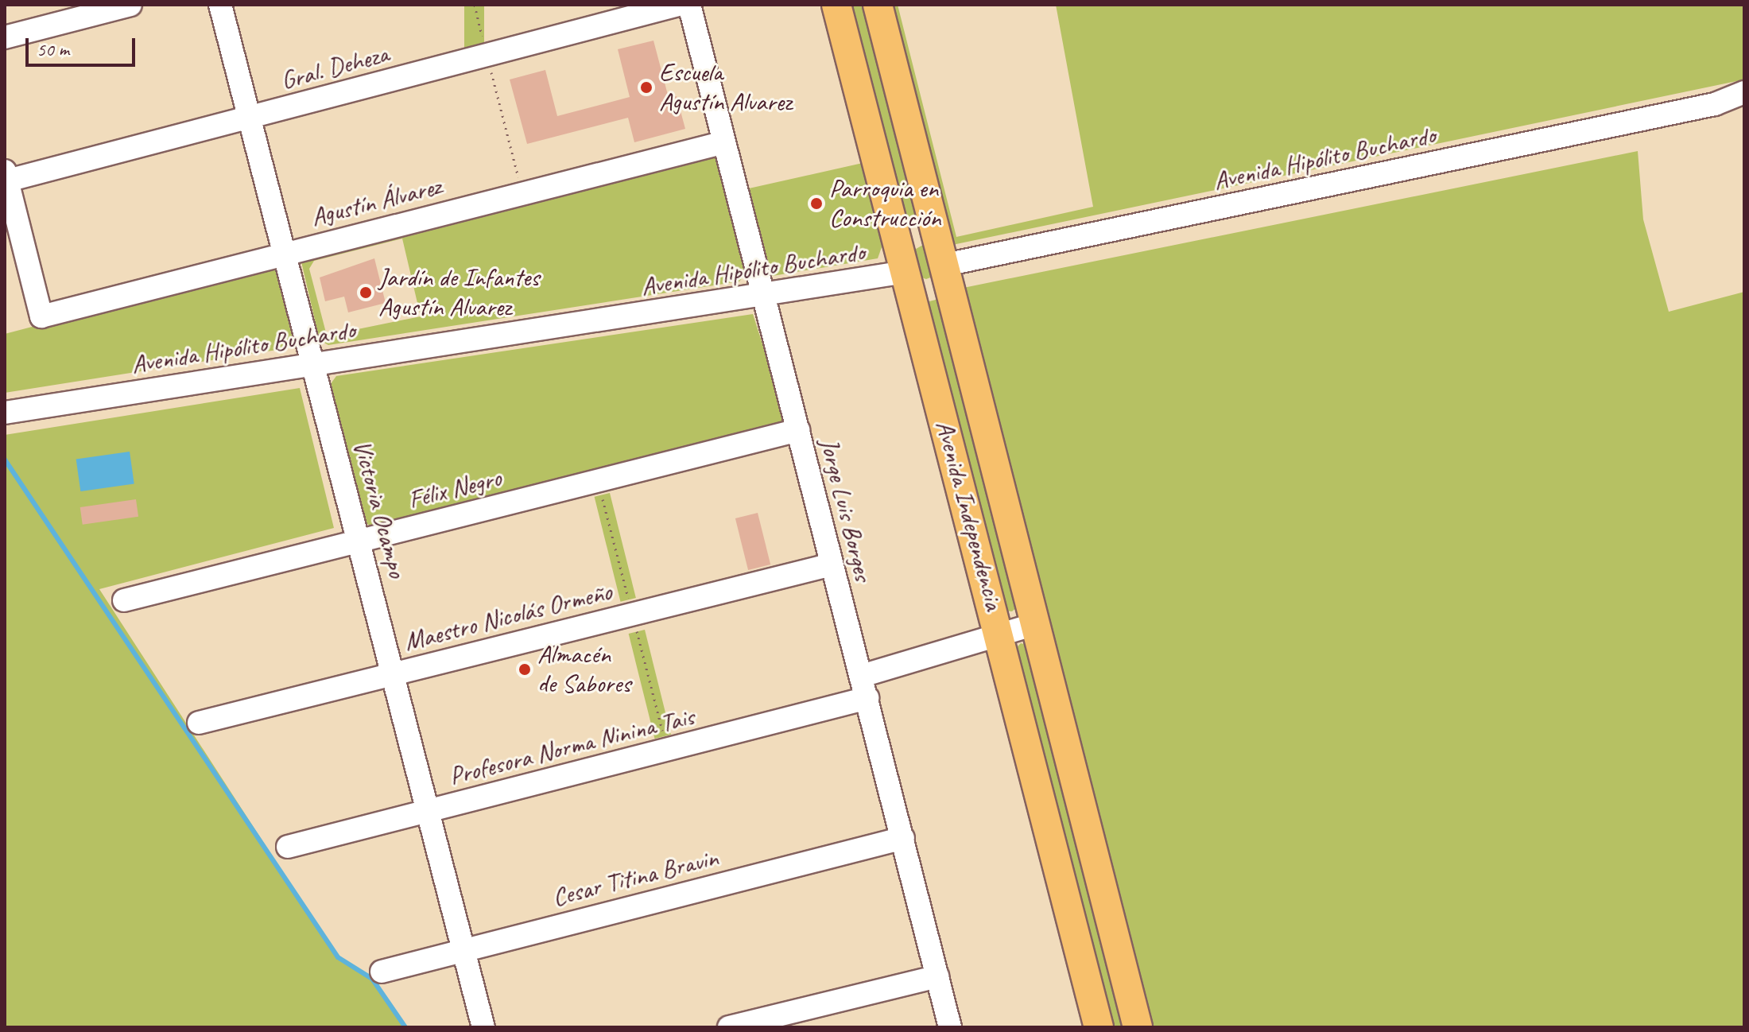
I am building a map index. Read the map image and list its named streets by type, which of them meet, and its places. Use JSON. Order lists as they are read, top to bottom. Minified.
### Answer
{"streets":{"main road":["Avenida Independencia"],"street":["Gral. Deheza","Avenida Hipólito Buchardo","Agustín Álvarez","Félix Negro","Victoria Ocampo","Jorge Luis Borges","Maestro Nicolás Ormeño","Profesora Norma Ninina Tais","Cesar Titina Bravin"]},"crossings":[["Gral. Deheza","Agustín Álvarez"],["Gral. Deheza","Victoria Ocampo"],["Avenida Hipólito Buchardo","Victoria Ocampo"],["Avenida Hipólito Buchardo","Jorge Luis Borges"],["Avenida Hipólito Buchardo","Avenida Independencia"],["Agustín Álvarez","Victoria Ocampo"],["Agustín Álvarez","Jorge Luis Borges"],["Félix Negro","Victoria Ocampo"],["Félix Negro","Jorge Luis Borges"],["Victoria Ocampo","Maestro Nicolás Ormeño"],["Victoria Ocampo","Profesora Norma Ninina Tais"],["Victoria Ocampo","Cesar Titina Bravin"],["Jorge Luis Borges","Maestro Nicolás Ormeño"],["Jorge Luis Borges","Profesora Norma Ninina Tais"],["Jorge Luis Borges","Cesar Titina Bravin"]],"places":["Escuela Agustín Alvarez","Parroquia en Construcción","Jardín de Infantes Agustín Alvarez","Almacén de Sabores"],"scale_bar":"50 m"}
